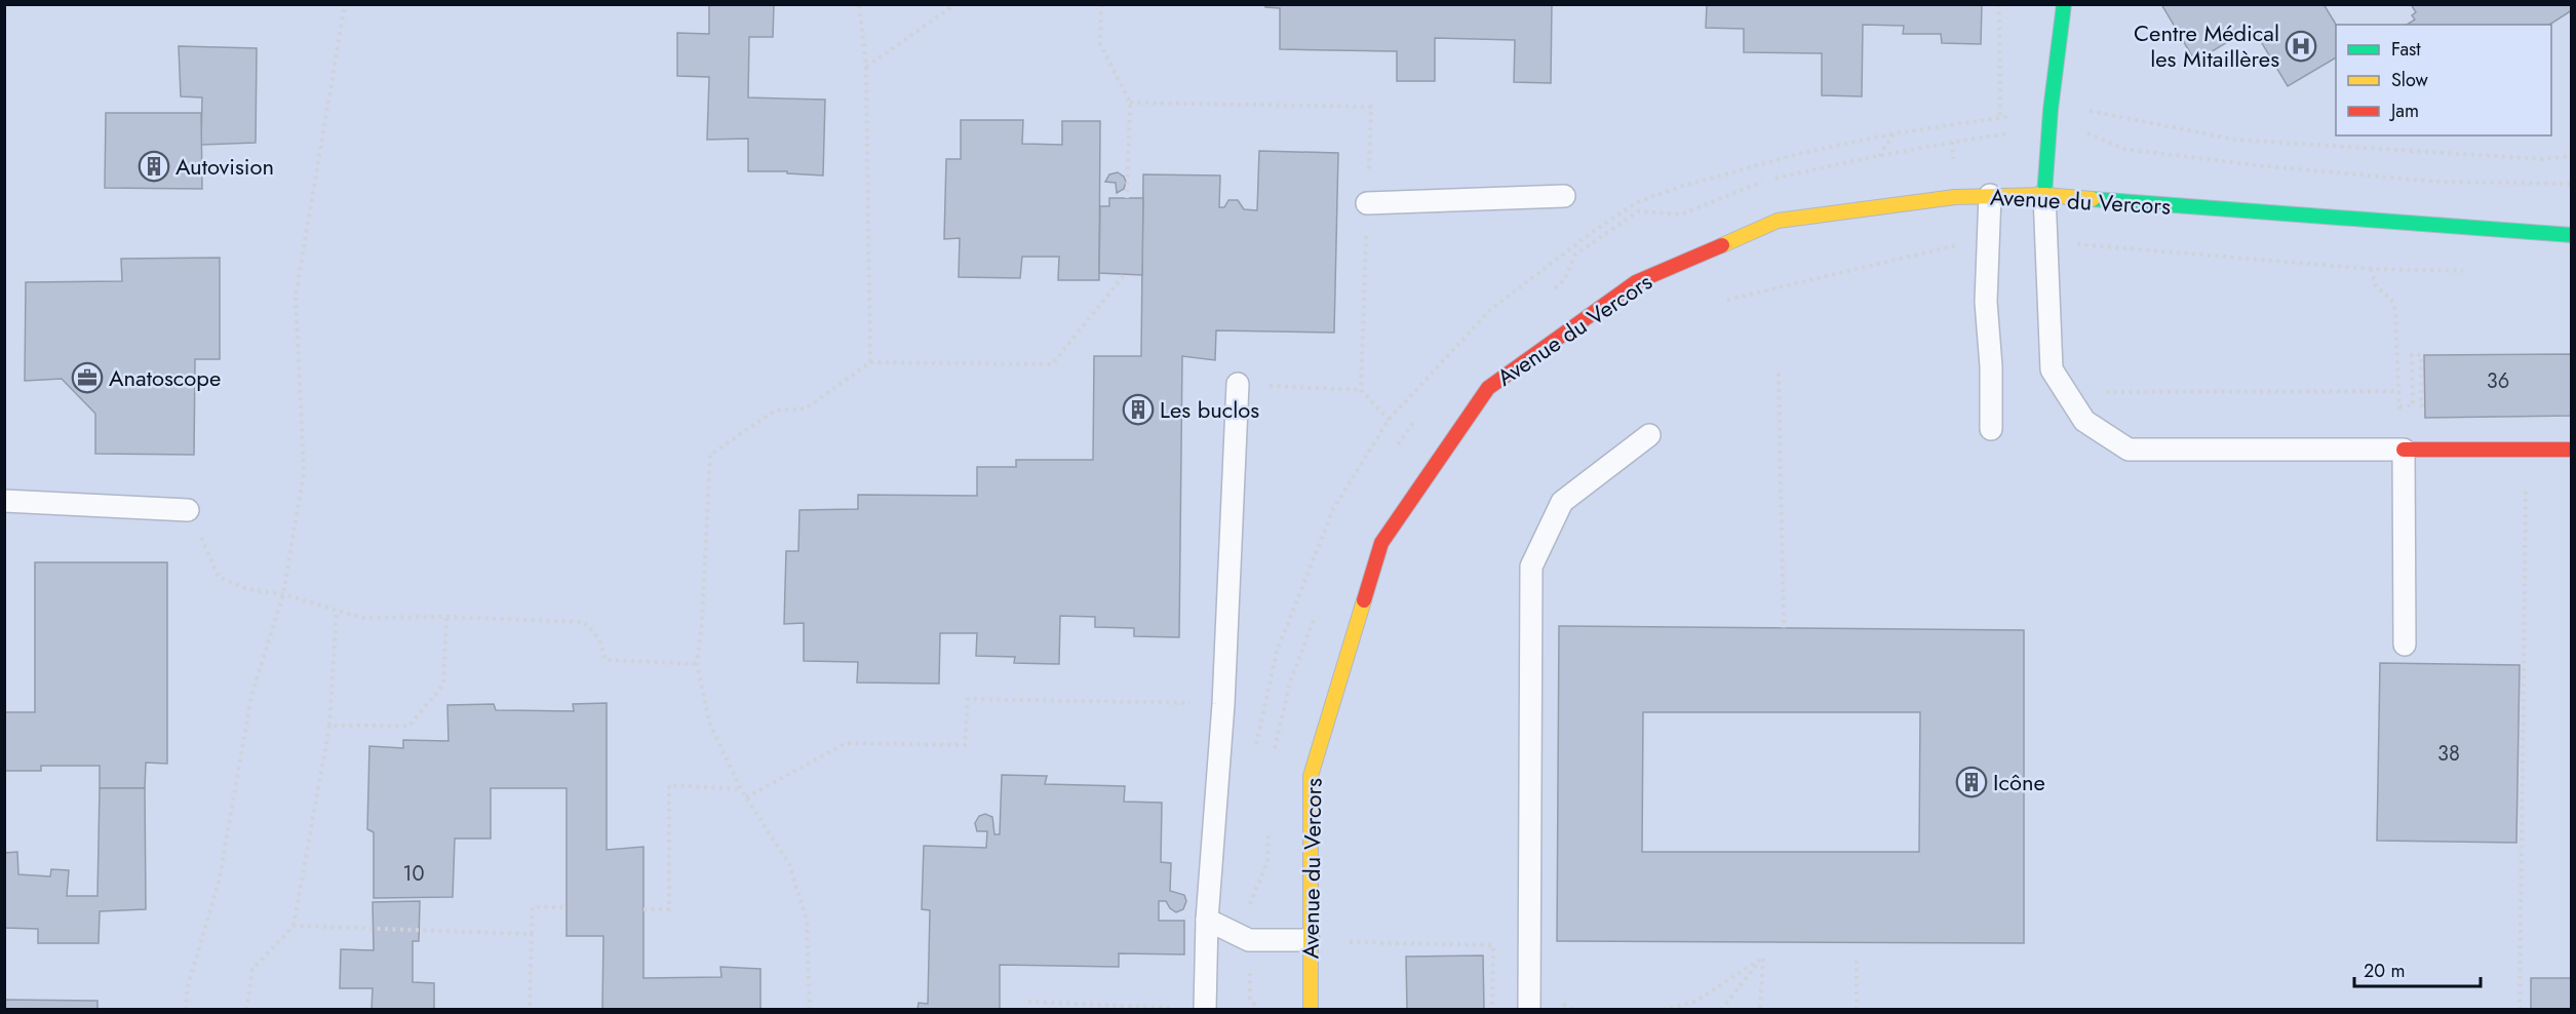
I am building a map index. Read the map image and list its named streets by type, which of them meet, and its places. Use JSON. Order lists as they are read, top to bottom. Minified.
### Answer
{"streets":{"street":["Avenue du Vercors"]},"places":{"hospital":["Centre Médical les Mitaillères"],"building":["Autovision","Les buclos","Icône"],"office":["Anatoscope"]},"house_numbers":["36","38","10"],"legend":["Fast","Slow","Jam"],"scale_bar":"20 m"}
